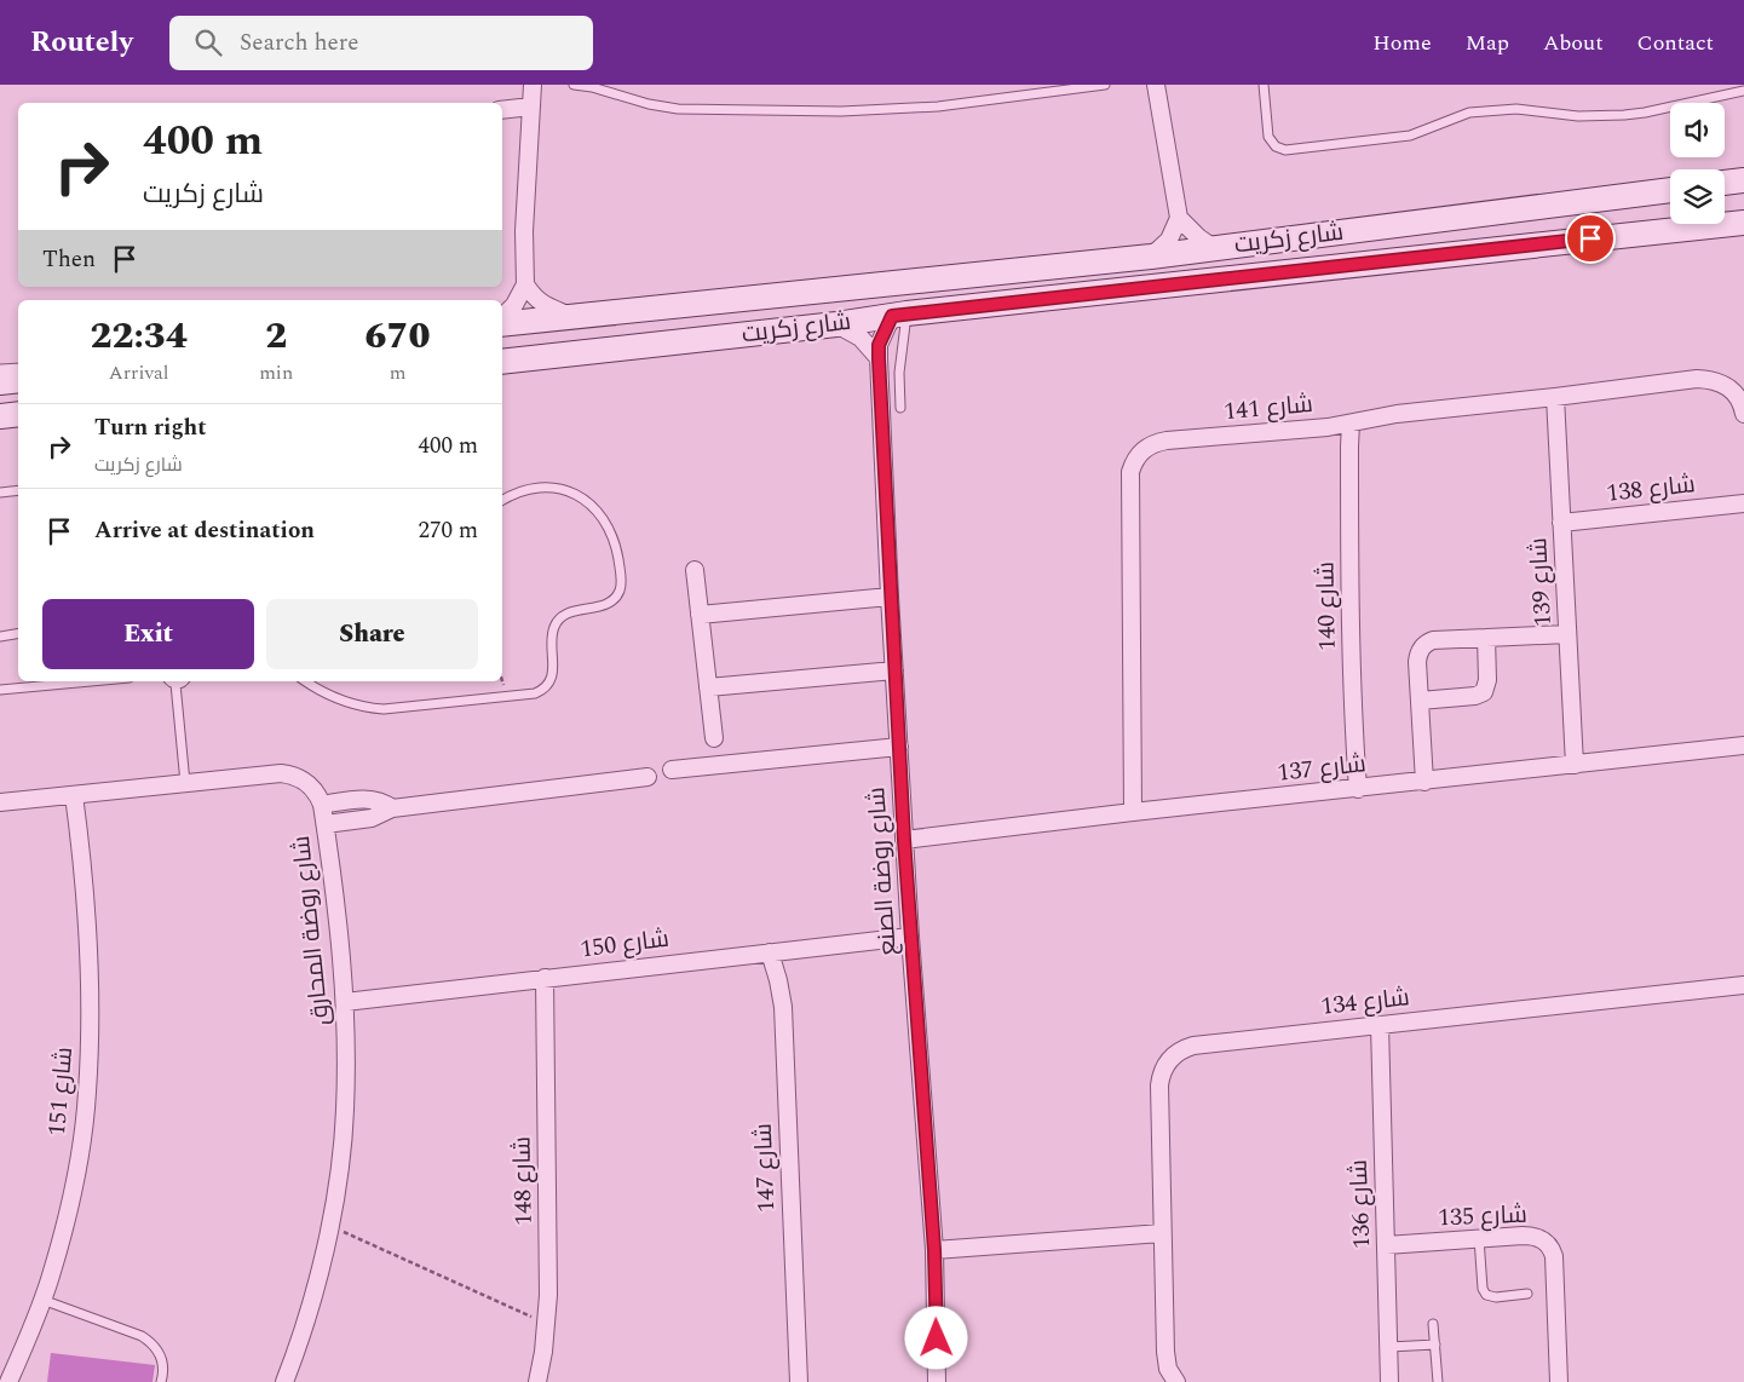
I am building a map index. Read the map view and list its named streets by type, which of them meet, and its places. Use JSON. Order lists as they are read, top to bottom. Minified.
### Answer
{"streets":{"street":["شارع زكريت","شارع 141","شارع 138","شارع 139","شارع 140","شارع 137","شارع روضة الصنع","شارع روضة المحارق","شارع 150","شارع 134","شارع 151","شارع 147","شارع 148","شارع 136","شارع 135"]},"crossings":[["شارع زكريت","شارع روضة الصنع"],["شارع 141","شارع 139"],["شارع 141","شارع 140"],["شارع 141","شارع 137"],["شارع 138","شارع 139"],["شارع 139","شارع 137"],["شارع 140","شارع 137"],["شارع 137","شارع روضة الصنع"],["شارع روضة الصنع","شارع 150"],["شارع روضة المحارق","شارع 150"],["شارع روضة المحارق","شارع 151"],["شارع 150","شارع 147"],["شارع 150","شارع 148"],["شارع 134","شارع 136"],["شارع 136","شارع 135"]],"page":{"header":"Routely","search":"Search here","nav":["Home","Map","About","Contact"],"turn":["400 m","شارع زكريت"],"then":"Then","eta":["22:34","Arrival","2","min","670","m"],"list":[{"name":"Turn right","note":"شارع زكريت","value":"400 m"},{"name":"Arrive at destination","value":"270 m"}],"buttons":["Exit","Share"]}}
